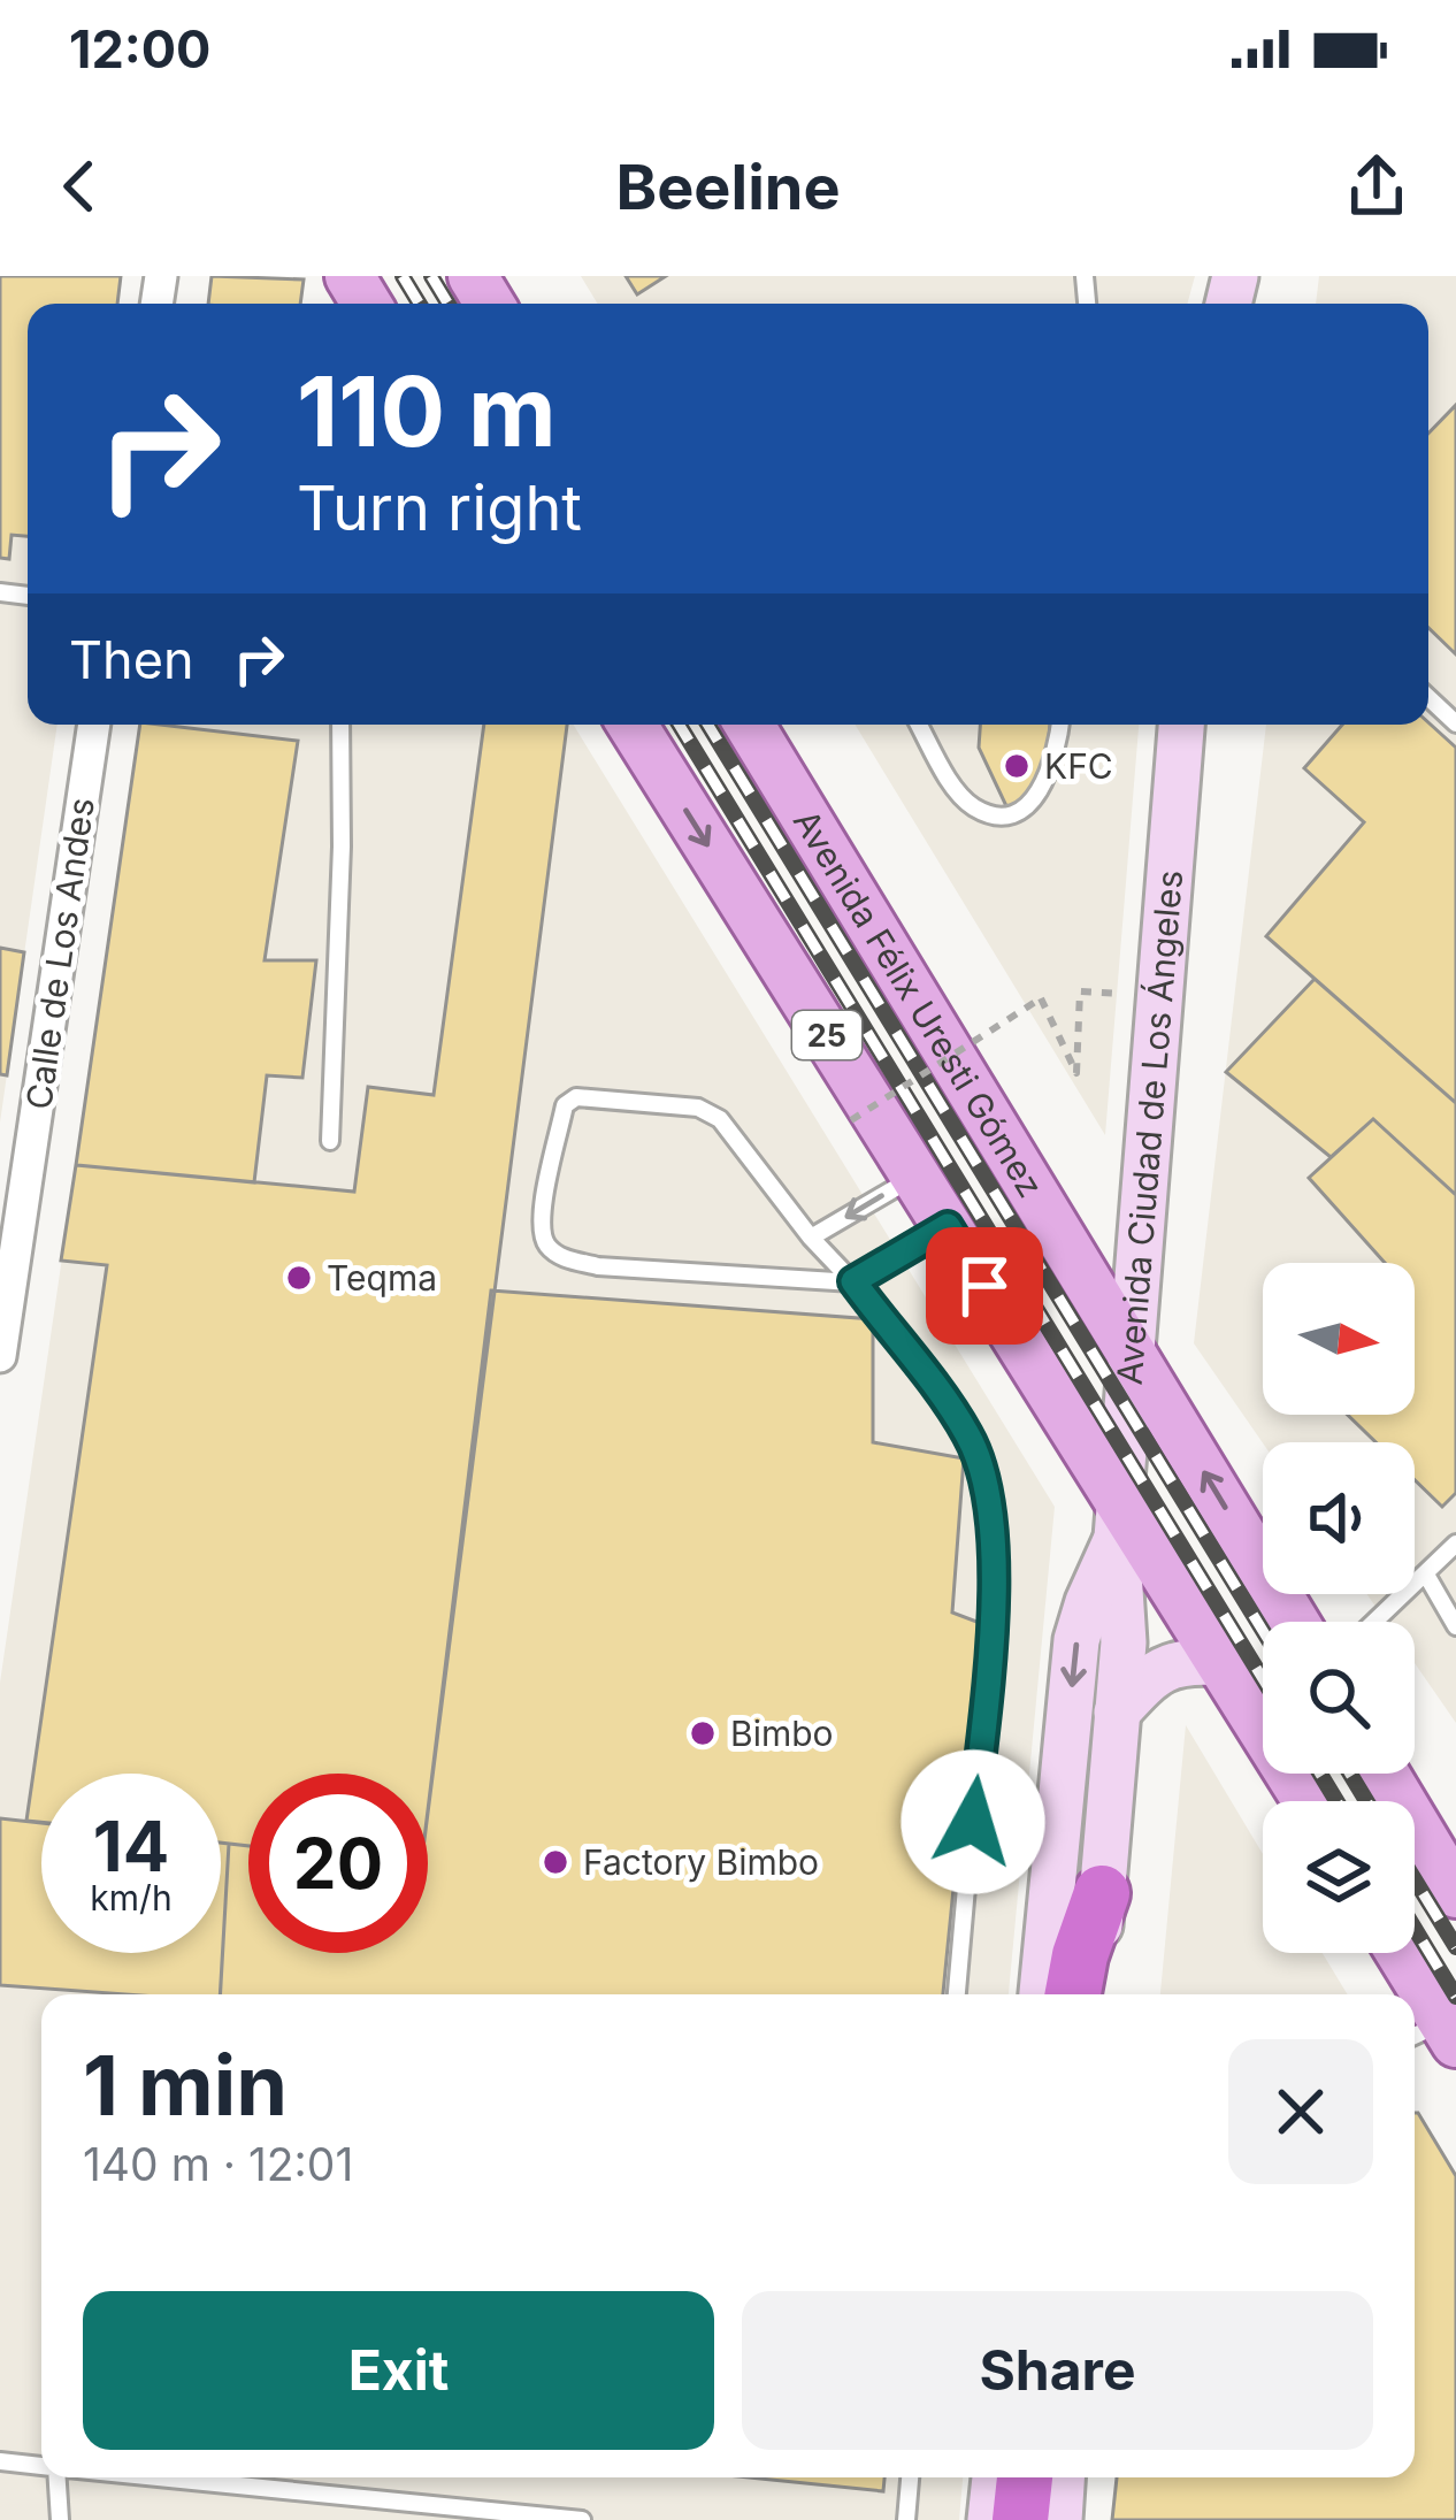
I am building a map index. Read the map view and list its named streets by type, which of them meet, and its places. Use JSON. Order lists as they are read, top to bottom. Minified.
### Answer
{"streets":{"main road":["Avenida Félix Uresti Gómez","25","Avenida Ciudad de Los Ángeles"],"street":["Calle de Los Andes"]},"crossings":[["Avenida Félix Uresti Gómez","Avenida Ciudad de Los Ángeles"],["25","Avenida Ciudad de Los Ángeles"]],"places":["KFC","Teqma","Bimbo","Factory Bimbo"],"north":"right","page":{"status":"12:00","header":"Beeline","turn":["110 m","Turn right"],"then":"Then","speed":"14 km/h","limit":"20","heading":["1 min","140 m · 12:01"],"buttons":["Exit","Share"]}}
